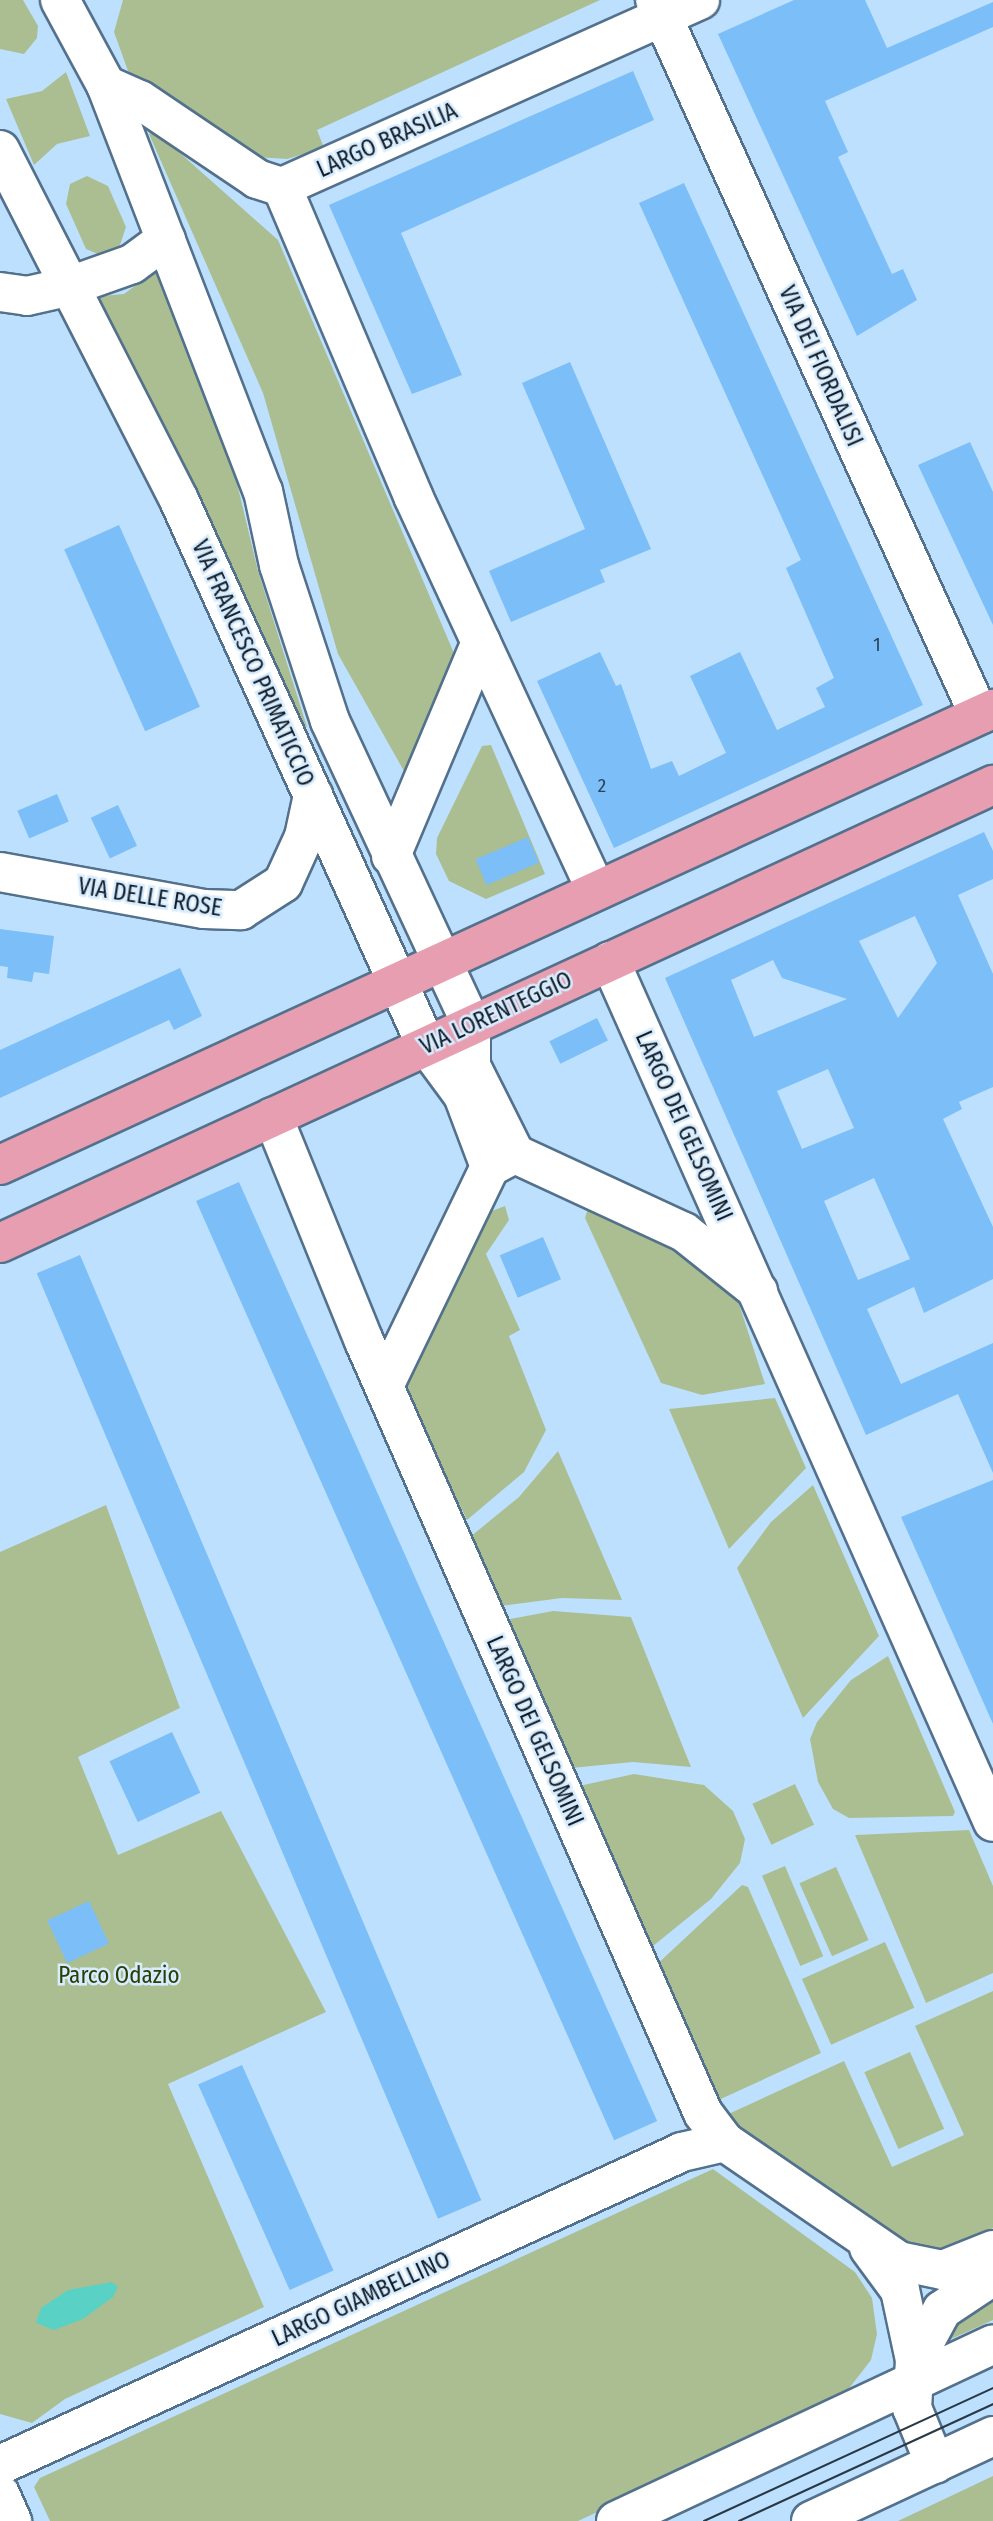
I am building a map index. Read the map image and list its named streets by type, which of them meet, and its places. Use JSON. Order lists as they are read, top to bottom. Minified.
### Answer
{"streets":{"main road":["VIA LORENTEGGIO"],"street":["LARGO BRASILIA","VIA DEI FIORDALISI","VIA FRANCESCO PRIMATICCIO","VIA DELLE ROSE","LARGO DEI GELSOMINI","LARGO GIAMBELLINO"]},"crossings":[["LARGO BRASILIA","VIA DEI FIORDALISI"],["VIA FRANCESCO PRIMATICCIO","VIA DELLE ROSE"],["VIA FRANCESCO PRIMATICCIO","VIA LORENTEGGIO"],["VIA LORENTEGGIO","LARGO DEI GELSOMINI"],["LARGO DEI GELSOMINI","LARGO GIAMBELLINO"]],"parks":["Parco Odazio"],"house_numbers":["1","2"]}
